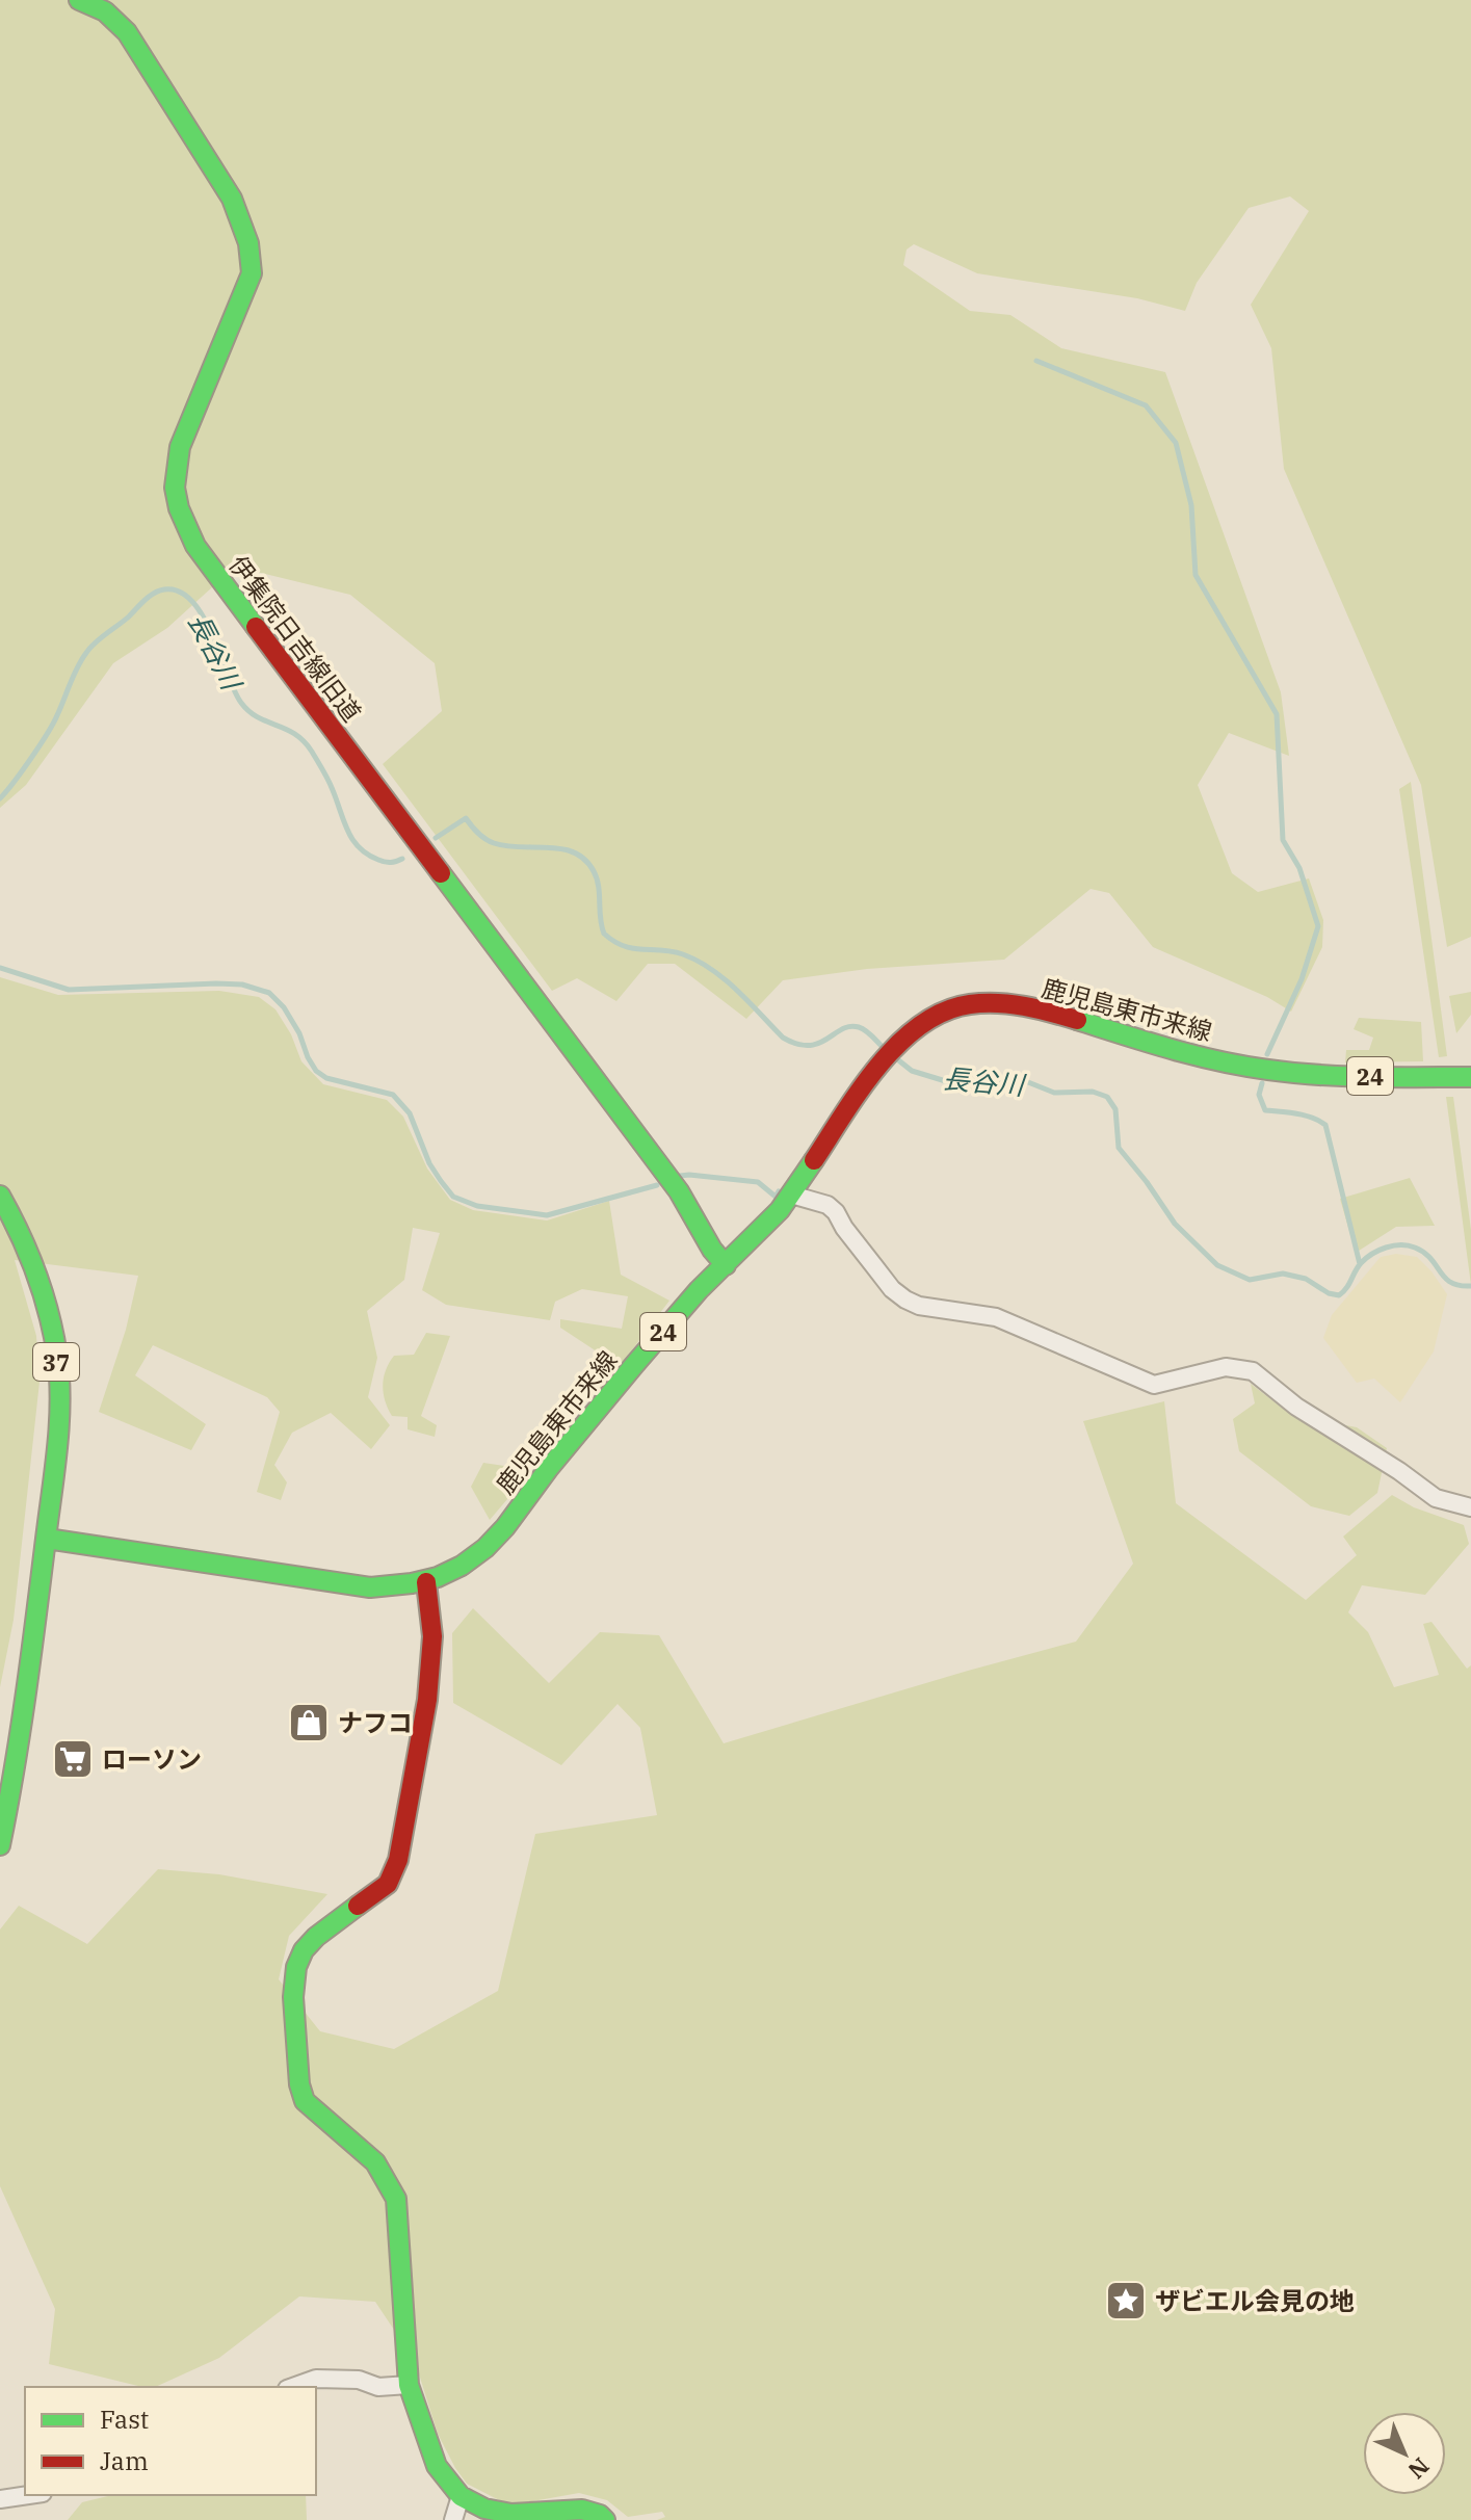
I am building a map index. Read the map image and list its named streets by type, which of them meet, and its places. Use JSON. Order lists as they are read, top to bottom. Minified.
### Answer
{"streets":{"street":["伊集院日吉線旧道","鹿児島東市来線","24","37"]},"crossings":[["伊集院日吉線旧道","鹿児島東市来線"],["鹿児島東市来線","37"]],"water":["長谷川"],"places":{"shop":["ナフコ"],"supermarket":["ローソン"],"place":["ザビエル会見の地"]},"legend":["Fast","Jam"],"north":"bottom right"}
